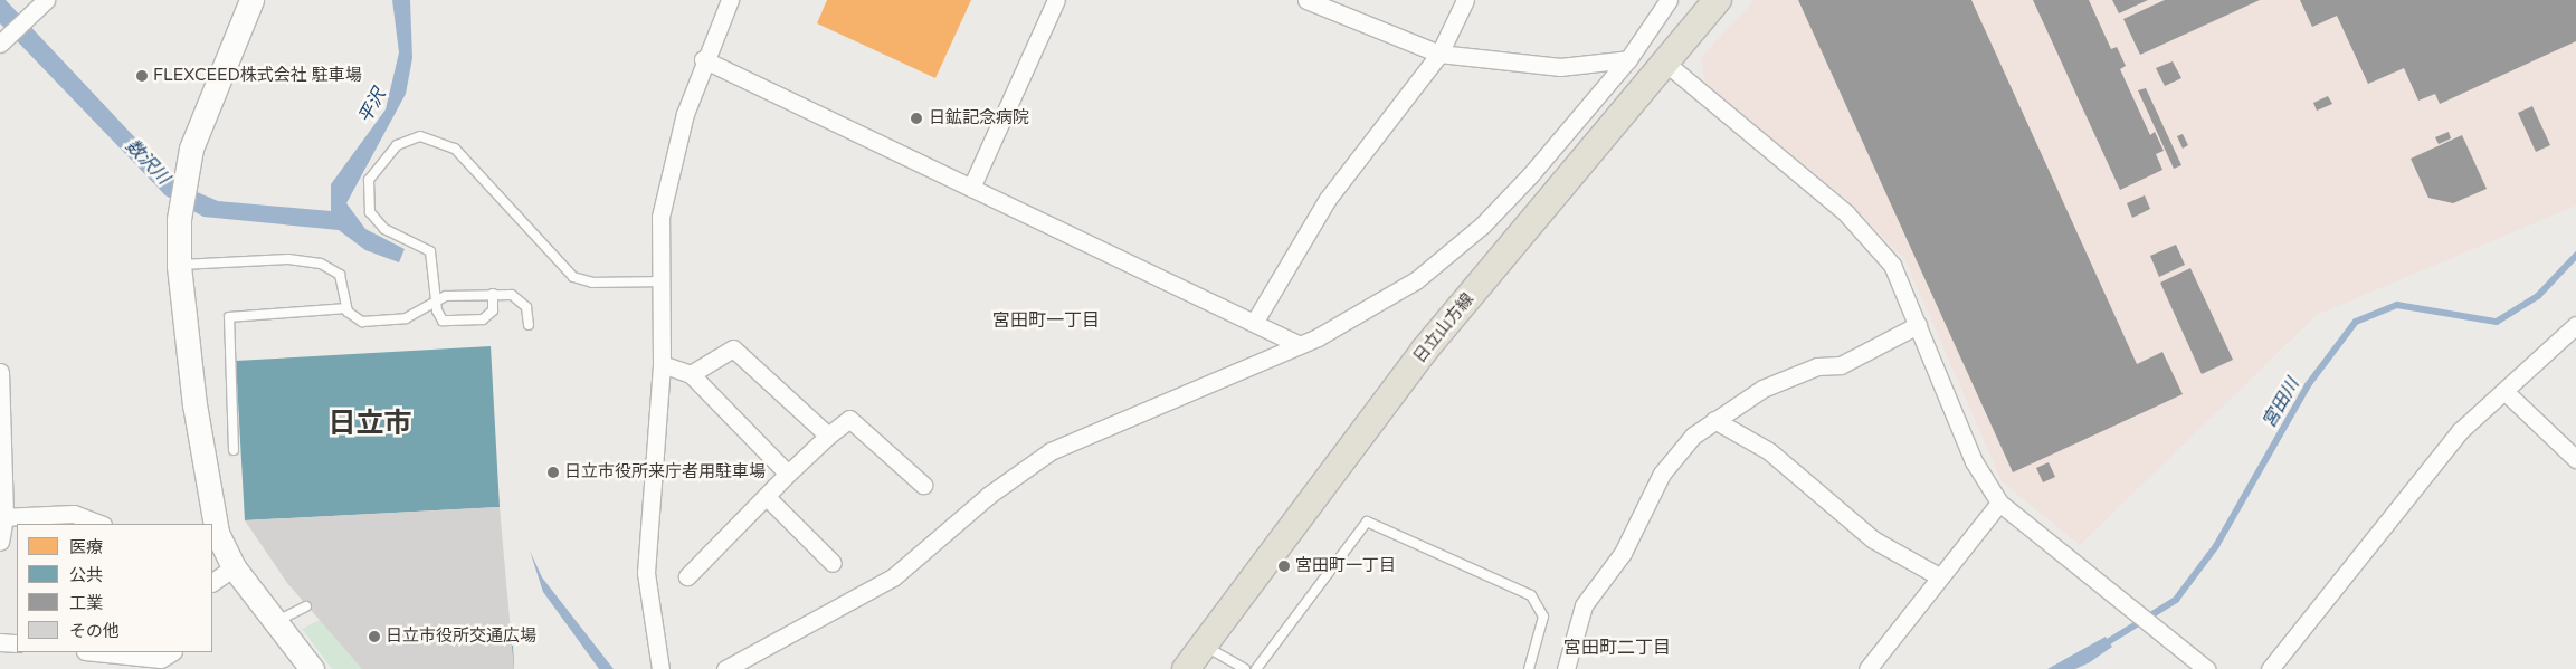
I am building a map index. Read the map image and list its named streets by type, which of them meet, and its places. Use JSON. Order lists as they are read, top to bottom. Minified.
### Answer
{"streets":{"main road":["日立山方線"]},"districts":["宮田町一丁目","日立市","宮田町二丁目"],"water":["平沢","数沢川","宮田川"],"places":["FLEXCEED株式会社 駐車場","日鉱記念病院","日立市役所来庁者用駐車場","宮田町一丁目","日立市役所交通広場"],"legend":["医療","公共","工業","その他"]}
